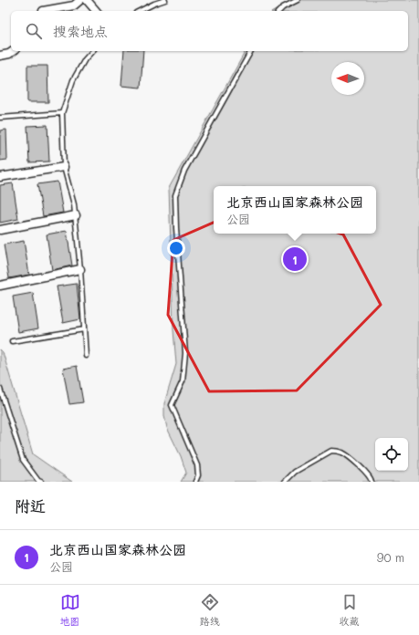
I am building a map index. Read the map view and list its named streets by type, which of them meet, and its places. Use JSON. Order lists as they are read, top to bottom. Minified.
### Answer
{"north":"left","page":{"search":"搜索地点","popup":["北京西山国家森林公园","公园"],"pins":"1","heading":"附近","list":[{"mark":"1","name":"北京西山国家森林公园","note":"公园","value":"90 m"}],"nav":["地图","路线","收藏"]}}
